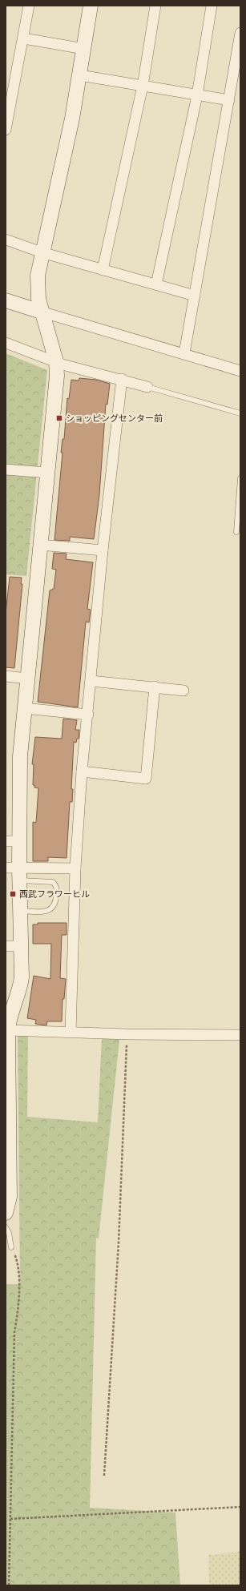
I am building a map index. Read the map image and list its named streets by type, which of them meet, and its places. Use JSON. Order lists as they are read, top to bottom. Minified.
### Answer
{"places":{"transit":["ショッピングセンター前","西武フラワーヒル"]}}
